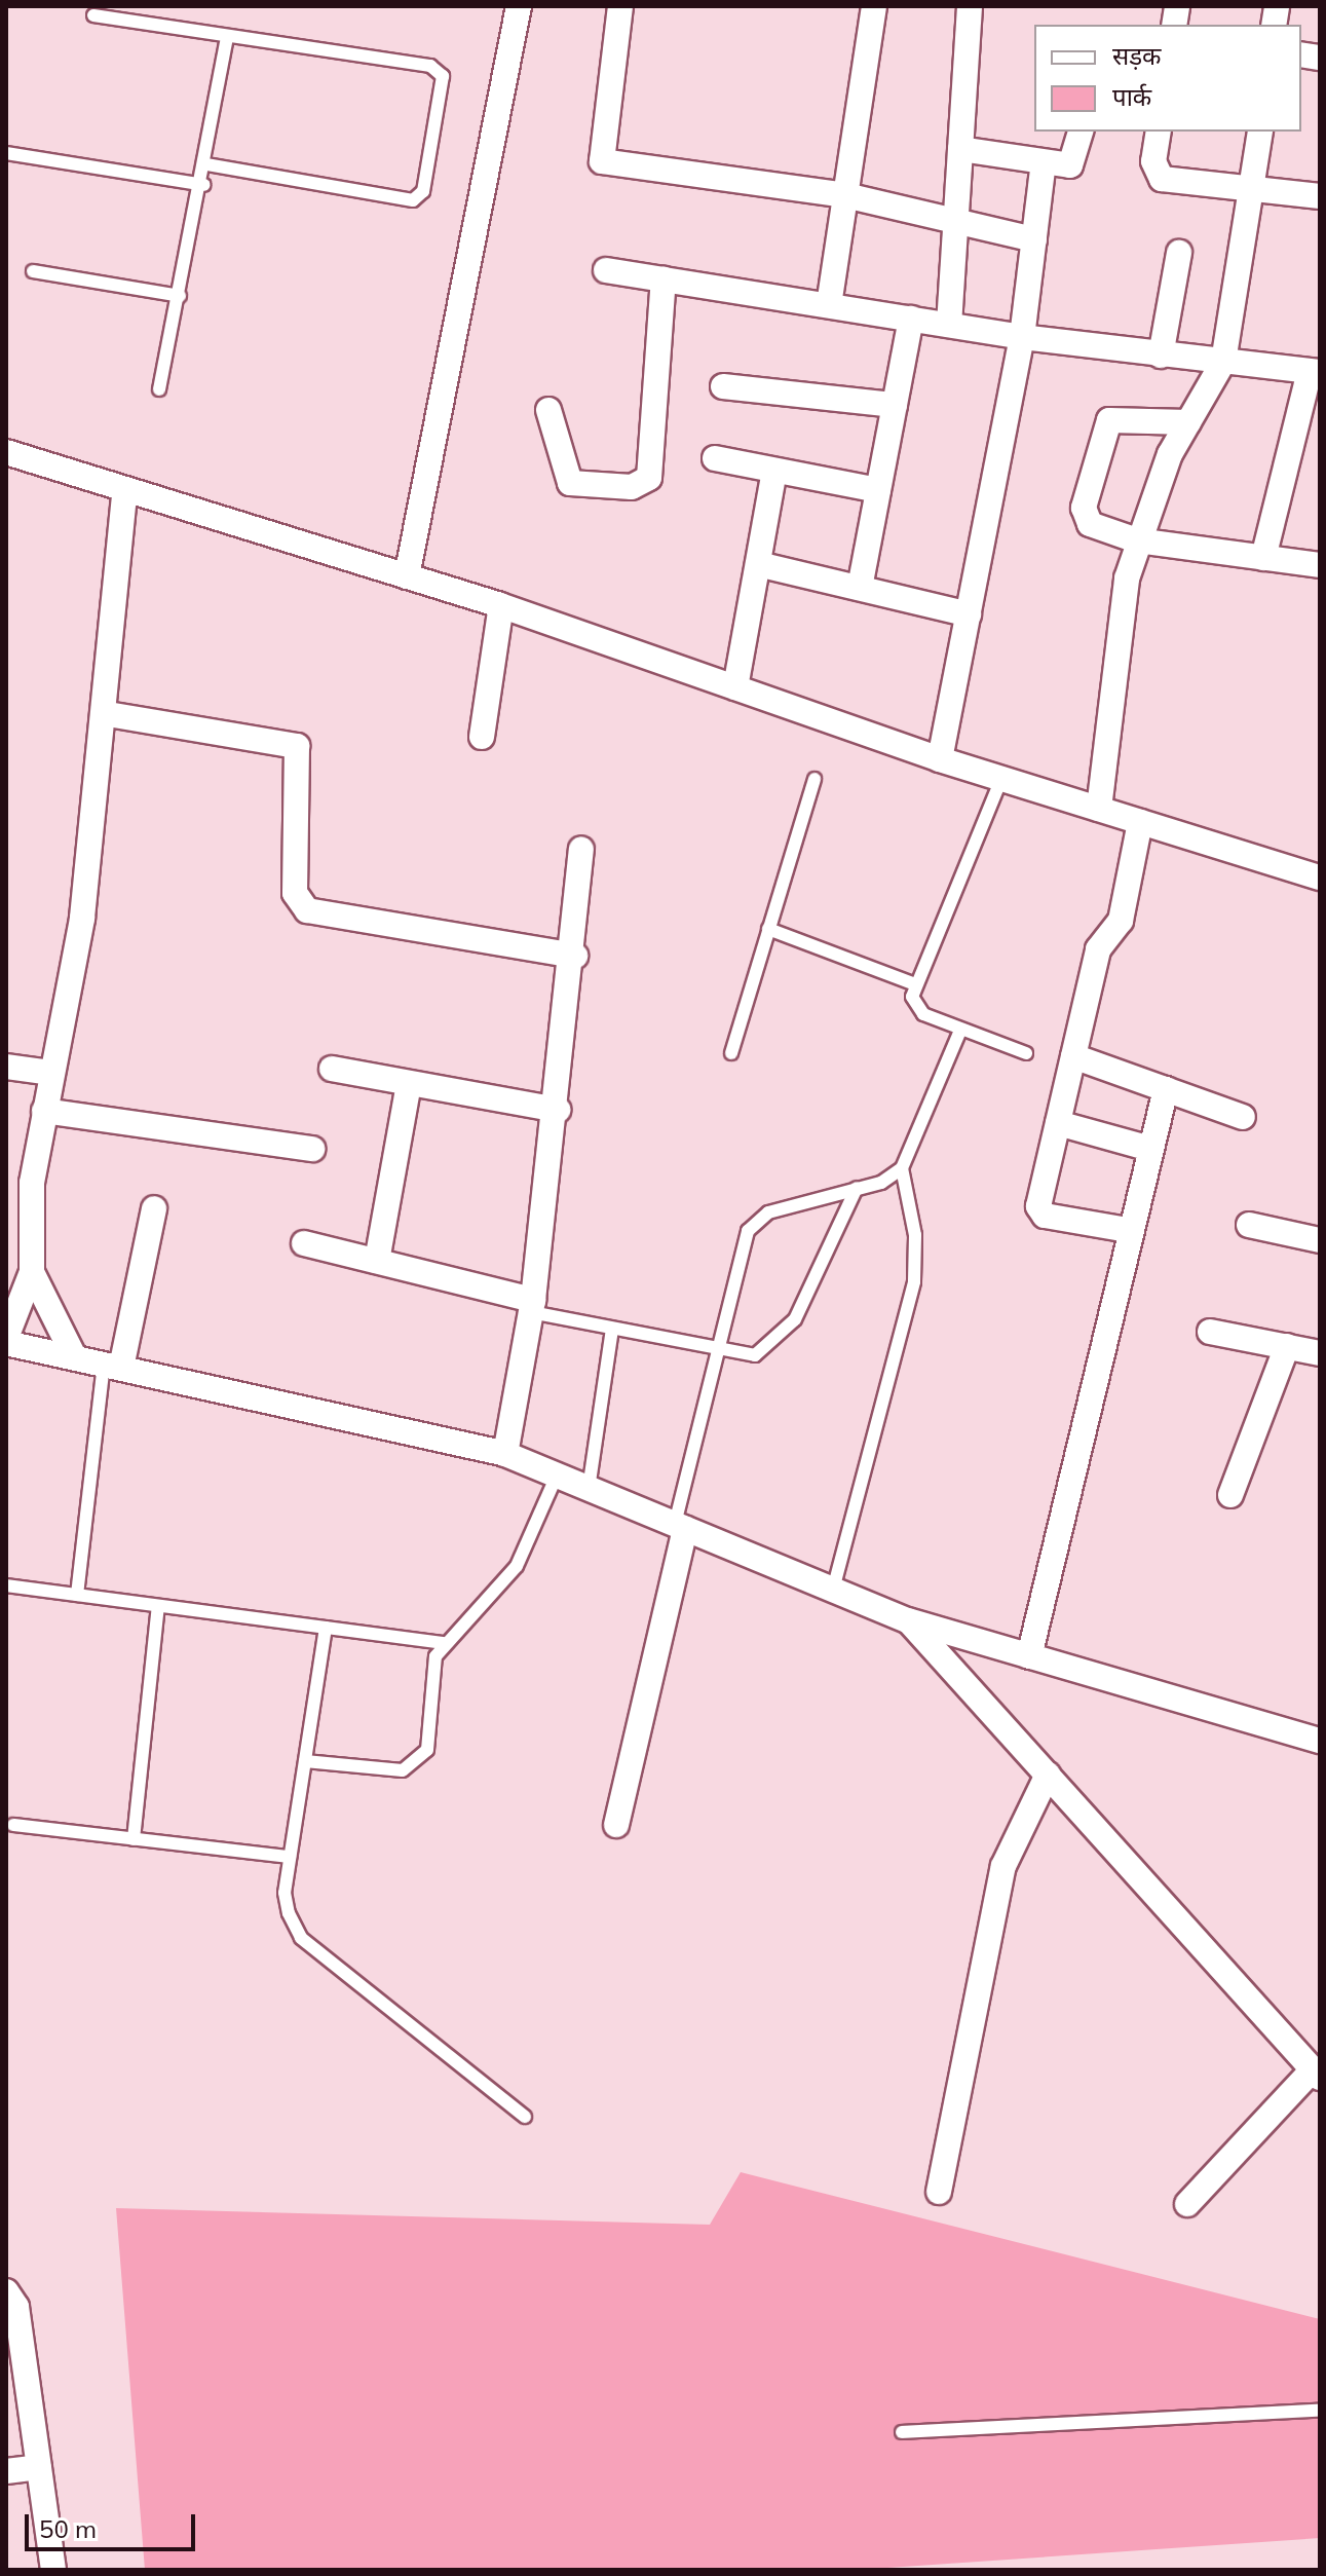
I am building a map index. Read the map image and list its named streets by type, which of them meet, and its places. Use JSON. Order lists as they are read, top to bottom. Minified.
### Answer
{"legend":["सड़क","पार्क"],"scale_bar":"50 m"}
